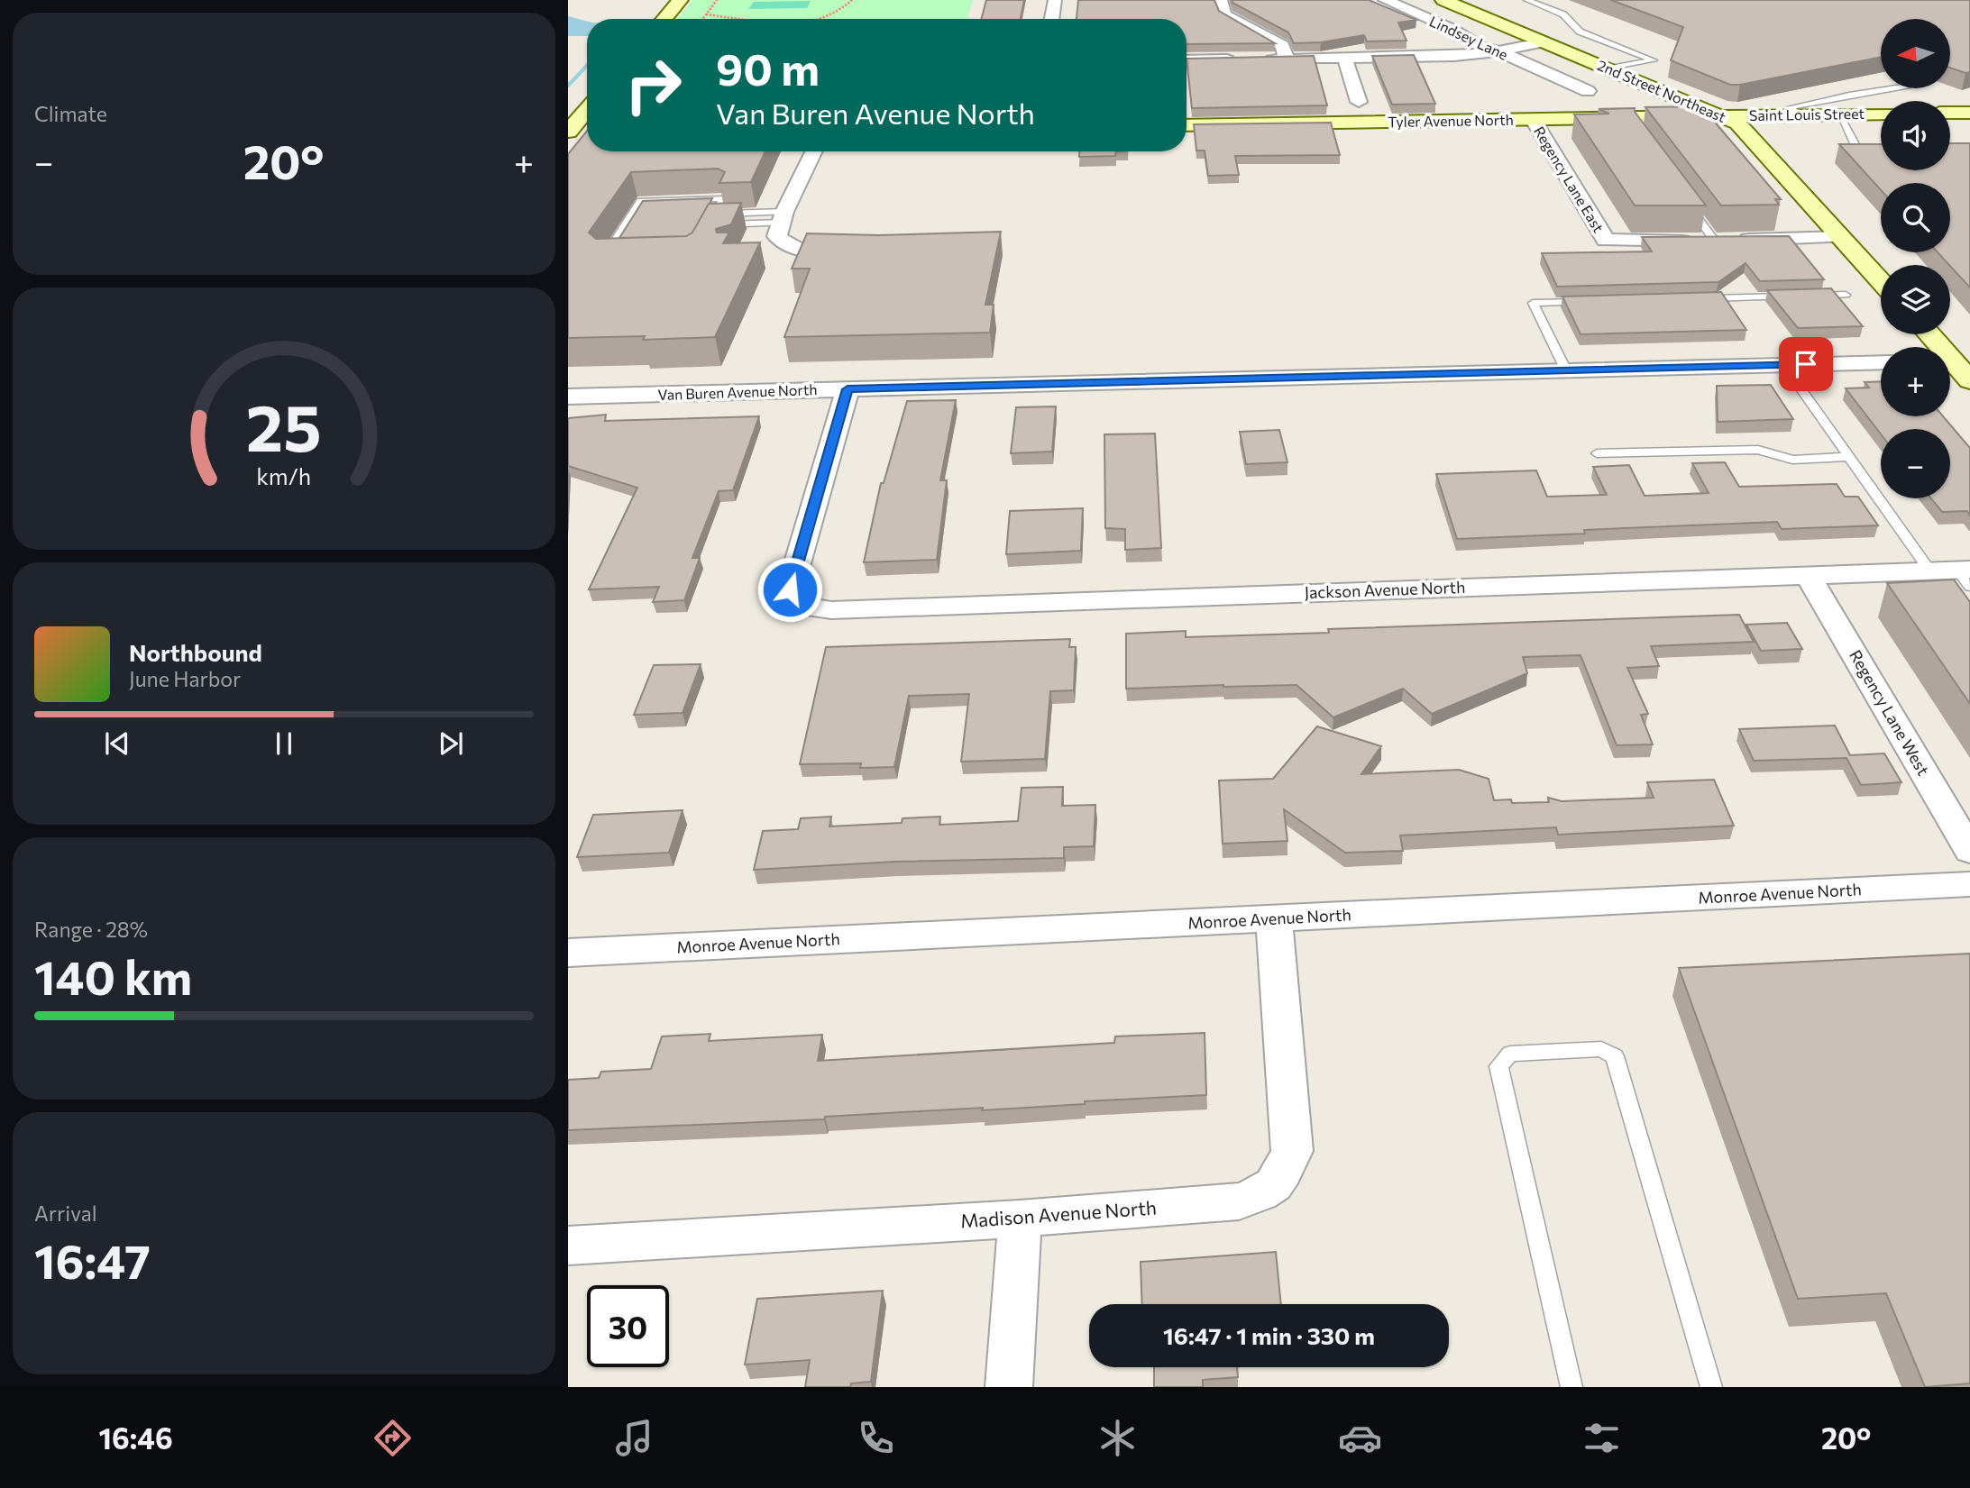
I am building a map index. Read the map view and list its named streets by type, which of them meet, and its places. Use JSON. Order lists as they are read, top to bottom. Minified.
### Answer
{"streets":{"street":["Lindsey Lane","2nd Street Northeast","Saint Louis Street","Tyler Avenue North","Regency Lane East","Van Buren Avenue North","Jackson Avenue North","Regency Lane West","Monroe Avenue North","Madison Avenue North"]},"crossings":[["2nd Street Northeast","Saint Louis Street"],["2nd Street Northeast","Tyler Avenue North"],["Saint Louis Street","Tyler Avenue North"],["Tyler Avenue North","Regency Lane East"],["Van Buren Avenue North","Jackson Avenue North"],["Jackson Avenue North","Regency Lane West"],["Monroe Avenue North","Madison Avenue North"]],"north":"left","page":{"tile":["Climate",["Range · 28%","140 km"],["Arrival","16:47"]],"map_buttons":["+","−"],"turn":["90 m","Van Buren Avenue North"],"heat":["−","20°","+"],"song":["Northbound","June Harbor"],"limit":"30","trip":"16:47 · 1 min · 330 m","tabs":["16:46","20°"],"gauge":["25","km/h"]}}
